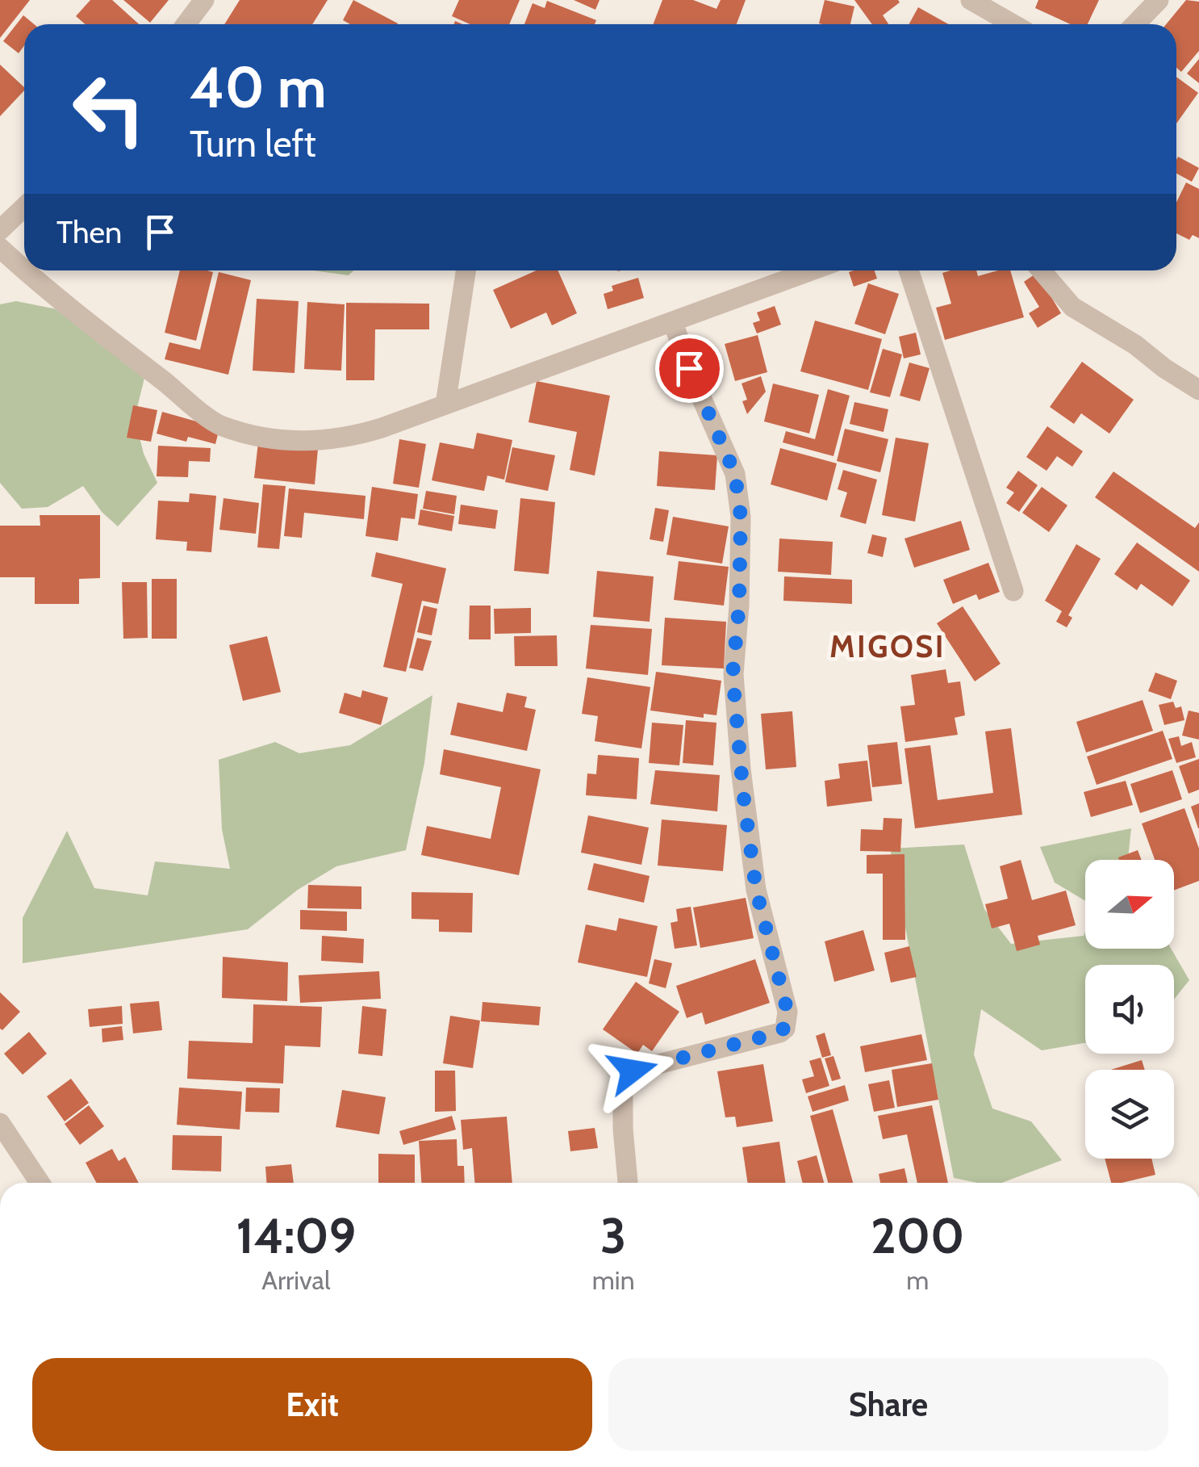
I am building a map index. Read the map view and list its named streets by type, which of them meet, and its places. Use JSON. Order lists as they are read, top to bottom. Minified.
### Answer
{"districts":["MIGOSI"],"north":"right","page":{"turn":["40 m","Turn left"],"then":"Then","eta":["14:09","Arrival","3","min","200","m"],"buttons":["Exit","Share"]}}
